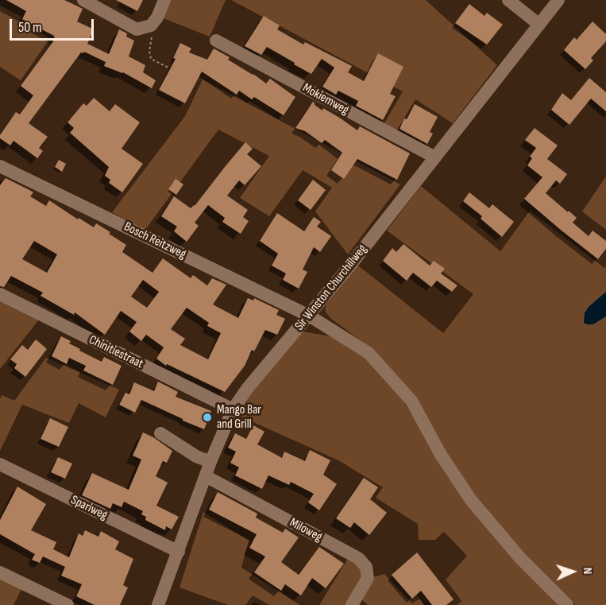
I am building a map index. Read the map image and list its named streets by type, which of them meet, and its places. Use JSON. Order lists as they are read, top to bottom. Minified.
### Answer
{"streets":{"street":["Mokiemweg","Bosch Reitzweg","Sir Winston Churchillweg","Chinitiestraat","Spariweg","Miloweg"]},"crossings":[["Mokiemweg","Sir Winston Churchillweg"],["Bosch Reitzweg","Sir Winston Churchillweg"],["Sir Winston Churchillweg","Chinitiestraat"],["Sir Winston Churchillweg","Spariweg"],["Sir Winston Churchillweg","Miloweg"]],"places":["Mango Bar and Grill"],"scale_bar":"50 m","north":"right"}
